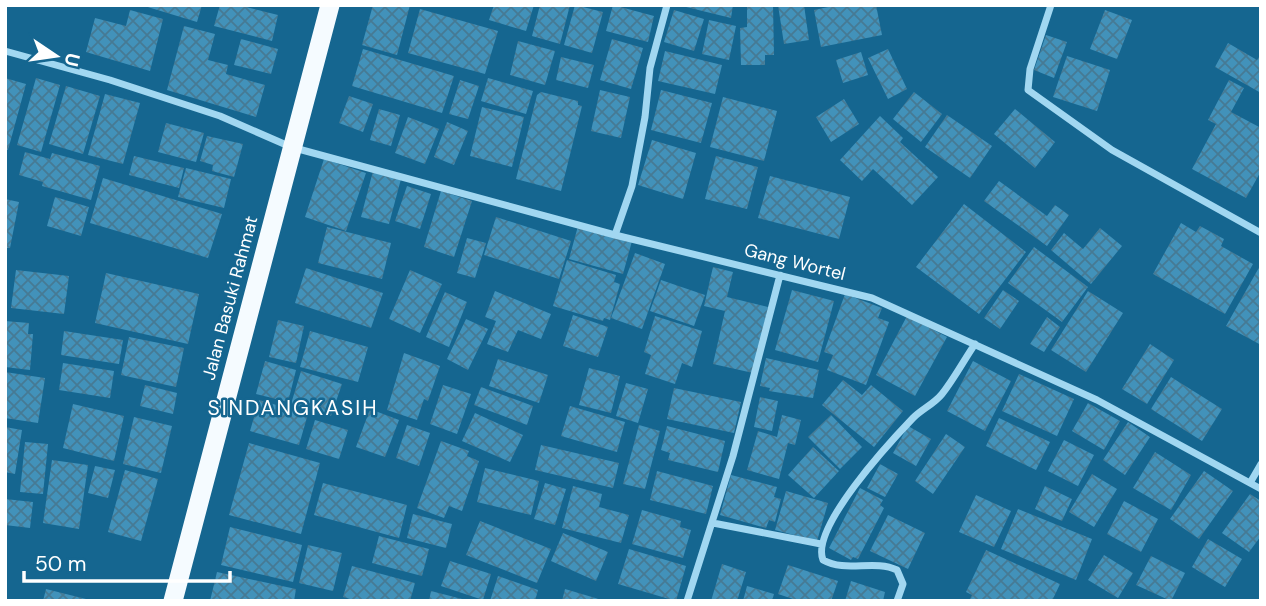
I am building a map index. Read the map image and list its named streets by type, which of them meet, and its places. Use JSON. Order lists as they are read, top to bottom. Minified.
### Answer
{"streets":{"highway":["Jalan Basuki Rahmat"],"street":["Gang Wortel"]},"crossings":[["Gang Wortel","Jalan Basuki Rahmat"]],"districts":["SINDANGKASIH"],"scale_bar":"50 m","north":"right"}
